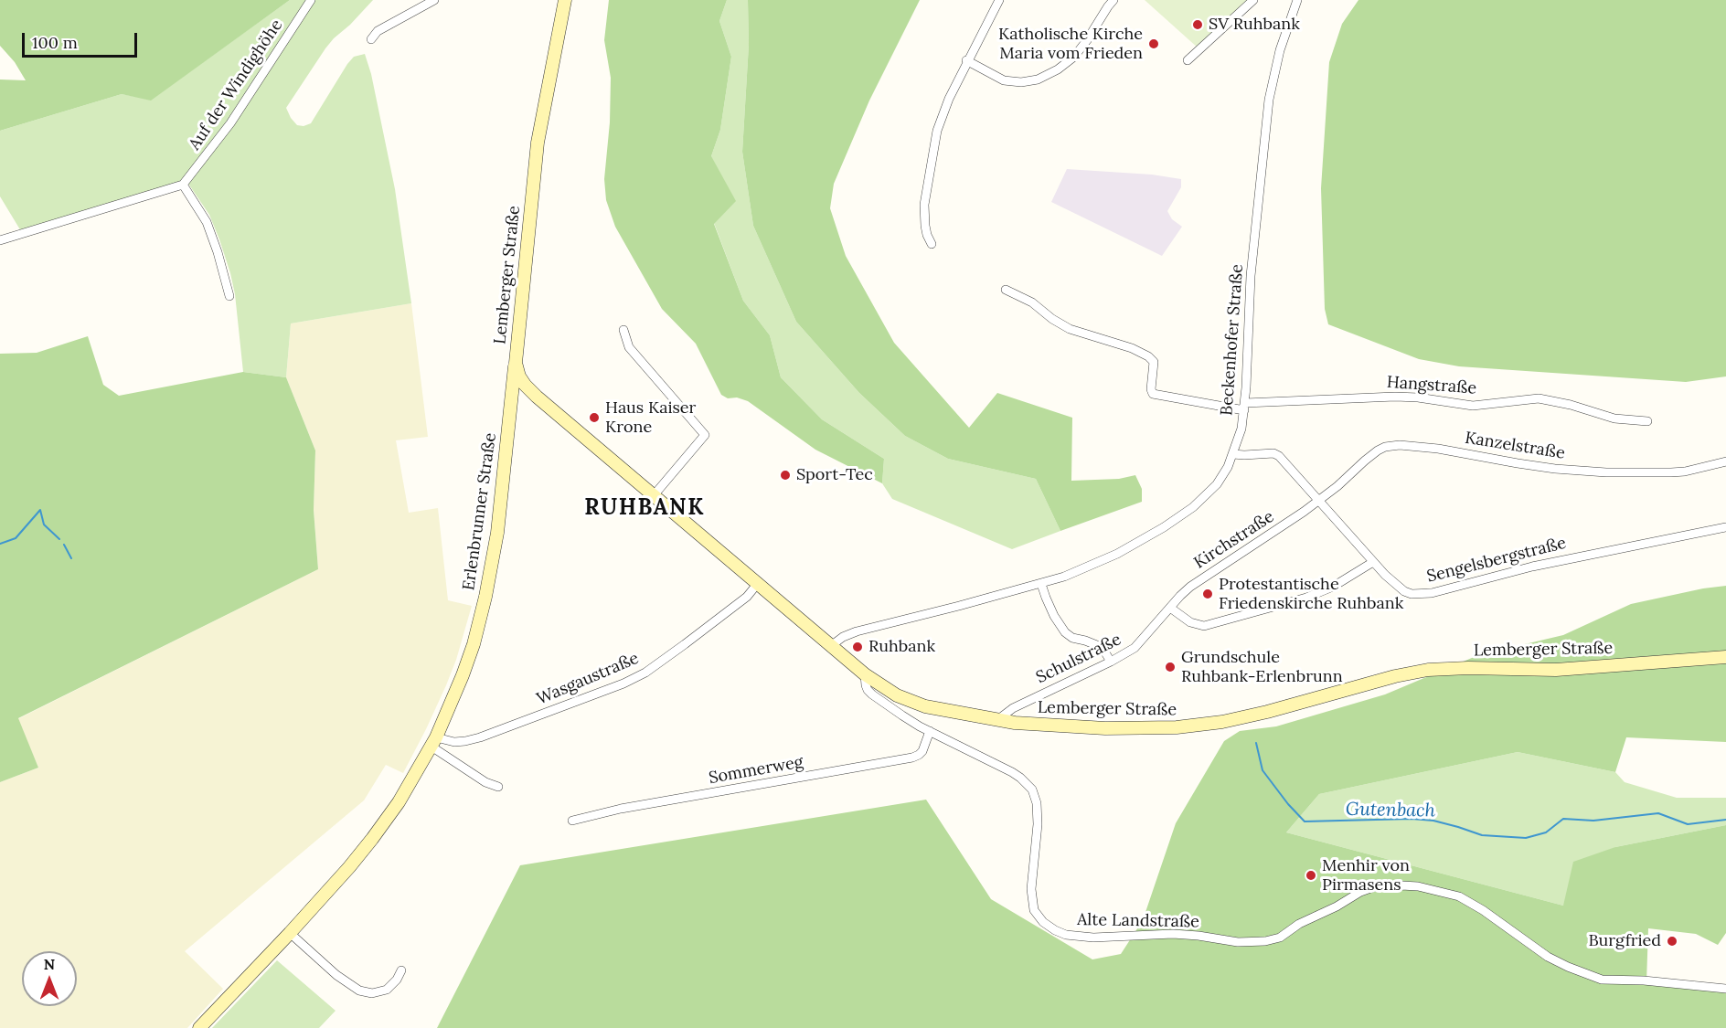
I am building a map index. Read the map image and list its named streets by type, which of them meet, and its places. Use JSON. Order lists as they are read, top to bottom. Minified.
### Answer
{"streets":{"main road":["Lemberger Straße","Erlenbrunner Straße"],"street":["Auf der Windighöhe","Beckenhofer Straße","Hangstraße","Kanzelstraße","Kirchstraße","Sengelsbergstraße","Schulstraße","Wasgaustraße","Sommerweg","Alte Landstraße"]},"crossings":[["Lemberger Straße","Beckenhofer Straße"],["Lemberger Straße","Erlenbrunner Straße"],["Lemberger Straße","Schulstraße"],["Lemberger Straße","Wasgaustraße"],["Lemberger Straße","Alte Landstraße"],["Beckenhofer Straße","Hangstraße"],["Beckenhofer Straße","Sengelsbergstraße"],["Kanzelstraße","Kirchstraße"],["Kanzelstraße","Sengelsbergstraße"],["Erlenbrunner Straße","Wasgaustraße"],["Kirchstraße","Sengelsbergstraße"],["Kirchstraße","Schulstraße"],["Sommerweg","Alte Landstraße"]],"districts":["RUHBANK"],"water":["Gutenbach"],"places":["SV Ruhbank","Katholische Kirche Maria vom Frieden","Haus Kaiser Krone","Sport-Tec","Protestantische Friedenskirche Ruhbank","Ruhbank","Grundschule Ruhbank-Erlenbrunn","Menhir von Pirmasens","Burgfried"],"scale_bar":"100 m","north":"top"}
